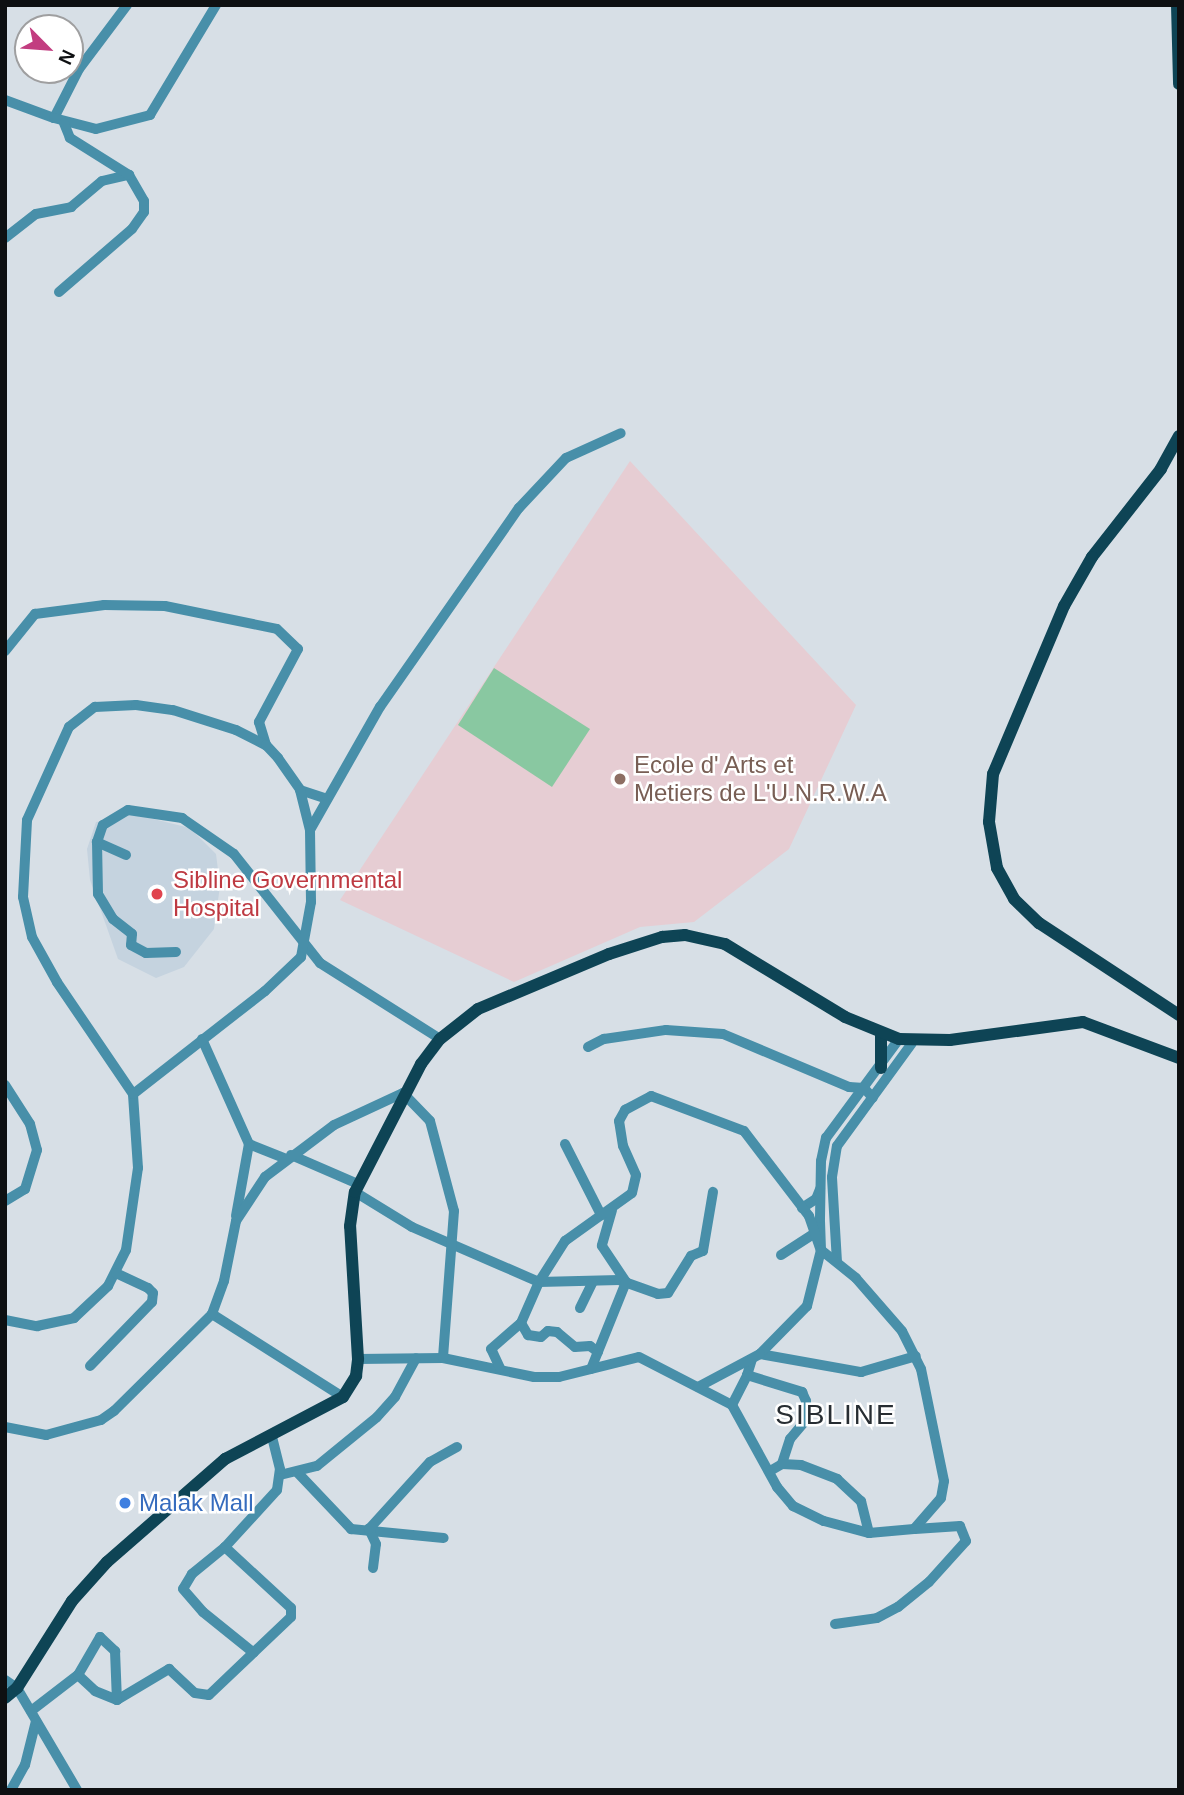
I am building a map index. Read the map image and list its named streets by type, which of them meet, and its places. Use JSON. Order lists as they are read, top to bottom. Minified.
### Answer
{"districts":["SIBLINE"],"places":["Ecole d' Arts et Metiers de L'U.N.R.W.A","Sibline Governmental Hospital","Malak Mall"],"north":"bottom right"}
